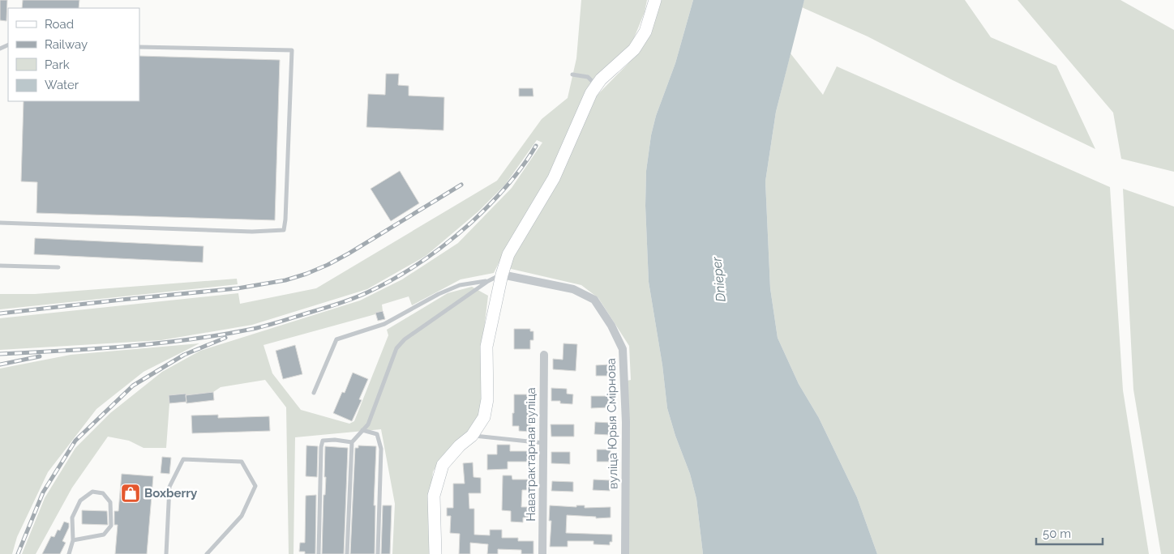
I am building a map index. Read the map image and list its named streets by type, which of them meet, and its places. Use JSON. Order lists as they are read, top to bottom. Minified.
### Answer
{"streets":{"street":["вуліца Юрыя Смірнова","Наватрактарная вуліца"]},"water":["Dnieper"],"places":{"shop":["Boxberry"]},"legend":["Road","Railway","Park","Water"],"scale_bar":"50 m"}
